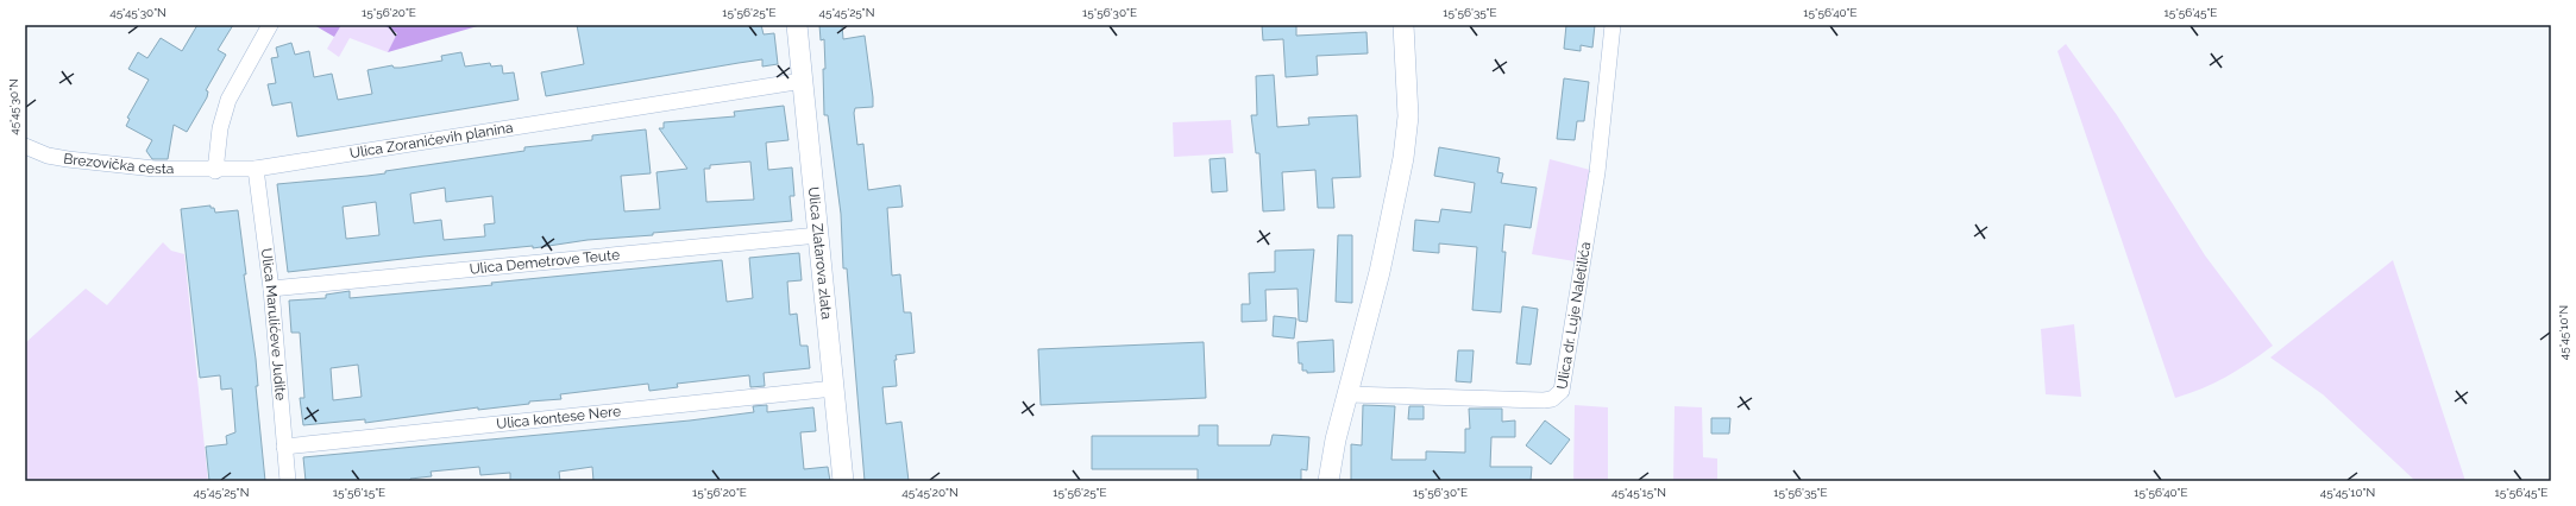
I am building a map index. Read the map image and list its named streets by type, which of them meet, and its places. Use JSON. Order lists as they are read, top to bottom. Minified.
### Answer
{"streets":{"street":["Ulica Zoranićevih planina","Brezovička cesta","Ulica Zlatarova zlata","Ulica Demetrove Teute","Ulica dr. Luje Naletilića","Ulica Marulićeve Judite","Ulica kontese Nere"]},"crossings":[["Ulica Zoranićevih planina","Brezovička cesta"],["Ulica Zoranićevih planina","Ulica Zlatarova zlata"],["Ulica Zoranićevih planina","Ulica Marulićeve Judite"],["Ulica Zlatarova zlata","Ulica Demetrove Teute"],["Ulica Zlatarova zlata","Ulica kontese Nere"],["Ulica Demetrove Teute","Ulica Marulićeve Judite"],["Ulica Marulićeve Judite","Ulica kontese Nere"]],"coordinates":["45°45'30\"N","15°56'20\"E","15°56'25\"E","45°45'25\"N","15°56'30\"E","15°56'35\"E","15°56'40\"E","15°56'45\"E","45°45'10\"N","15°56'15\"E","45°45'20\"N","45°45'15\"N"]}
